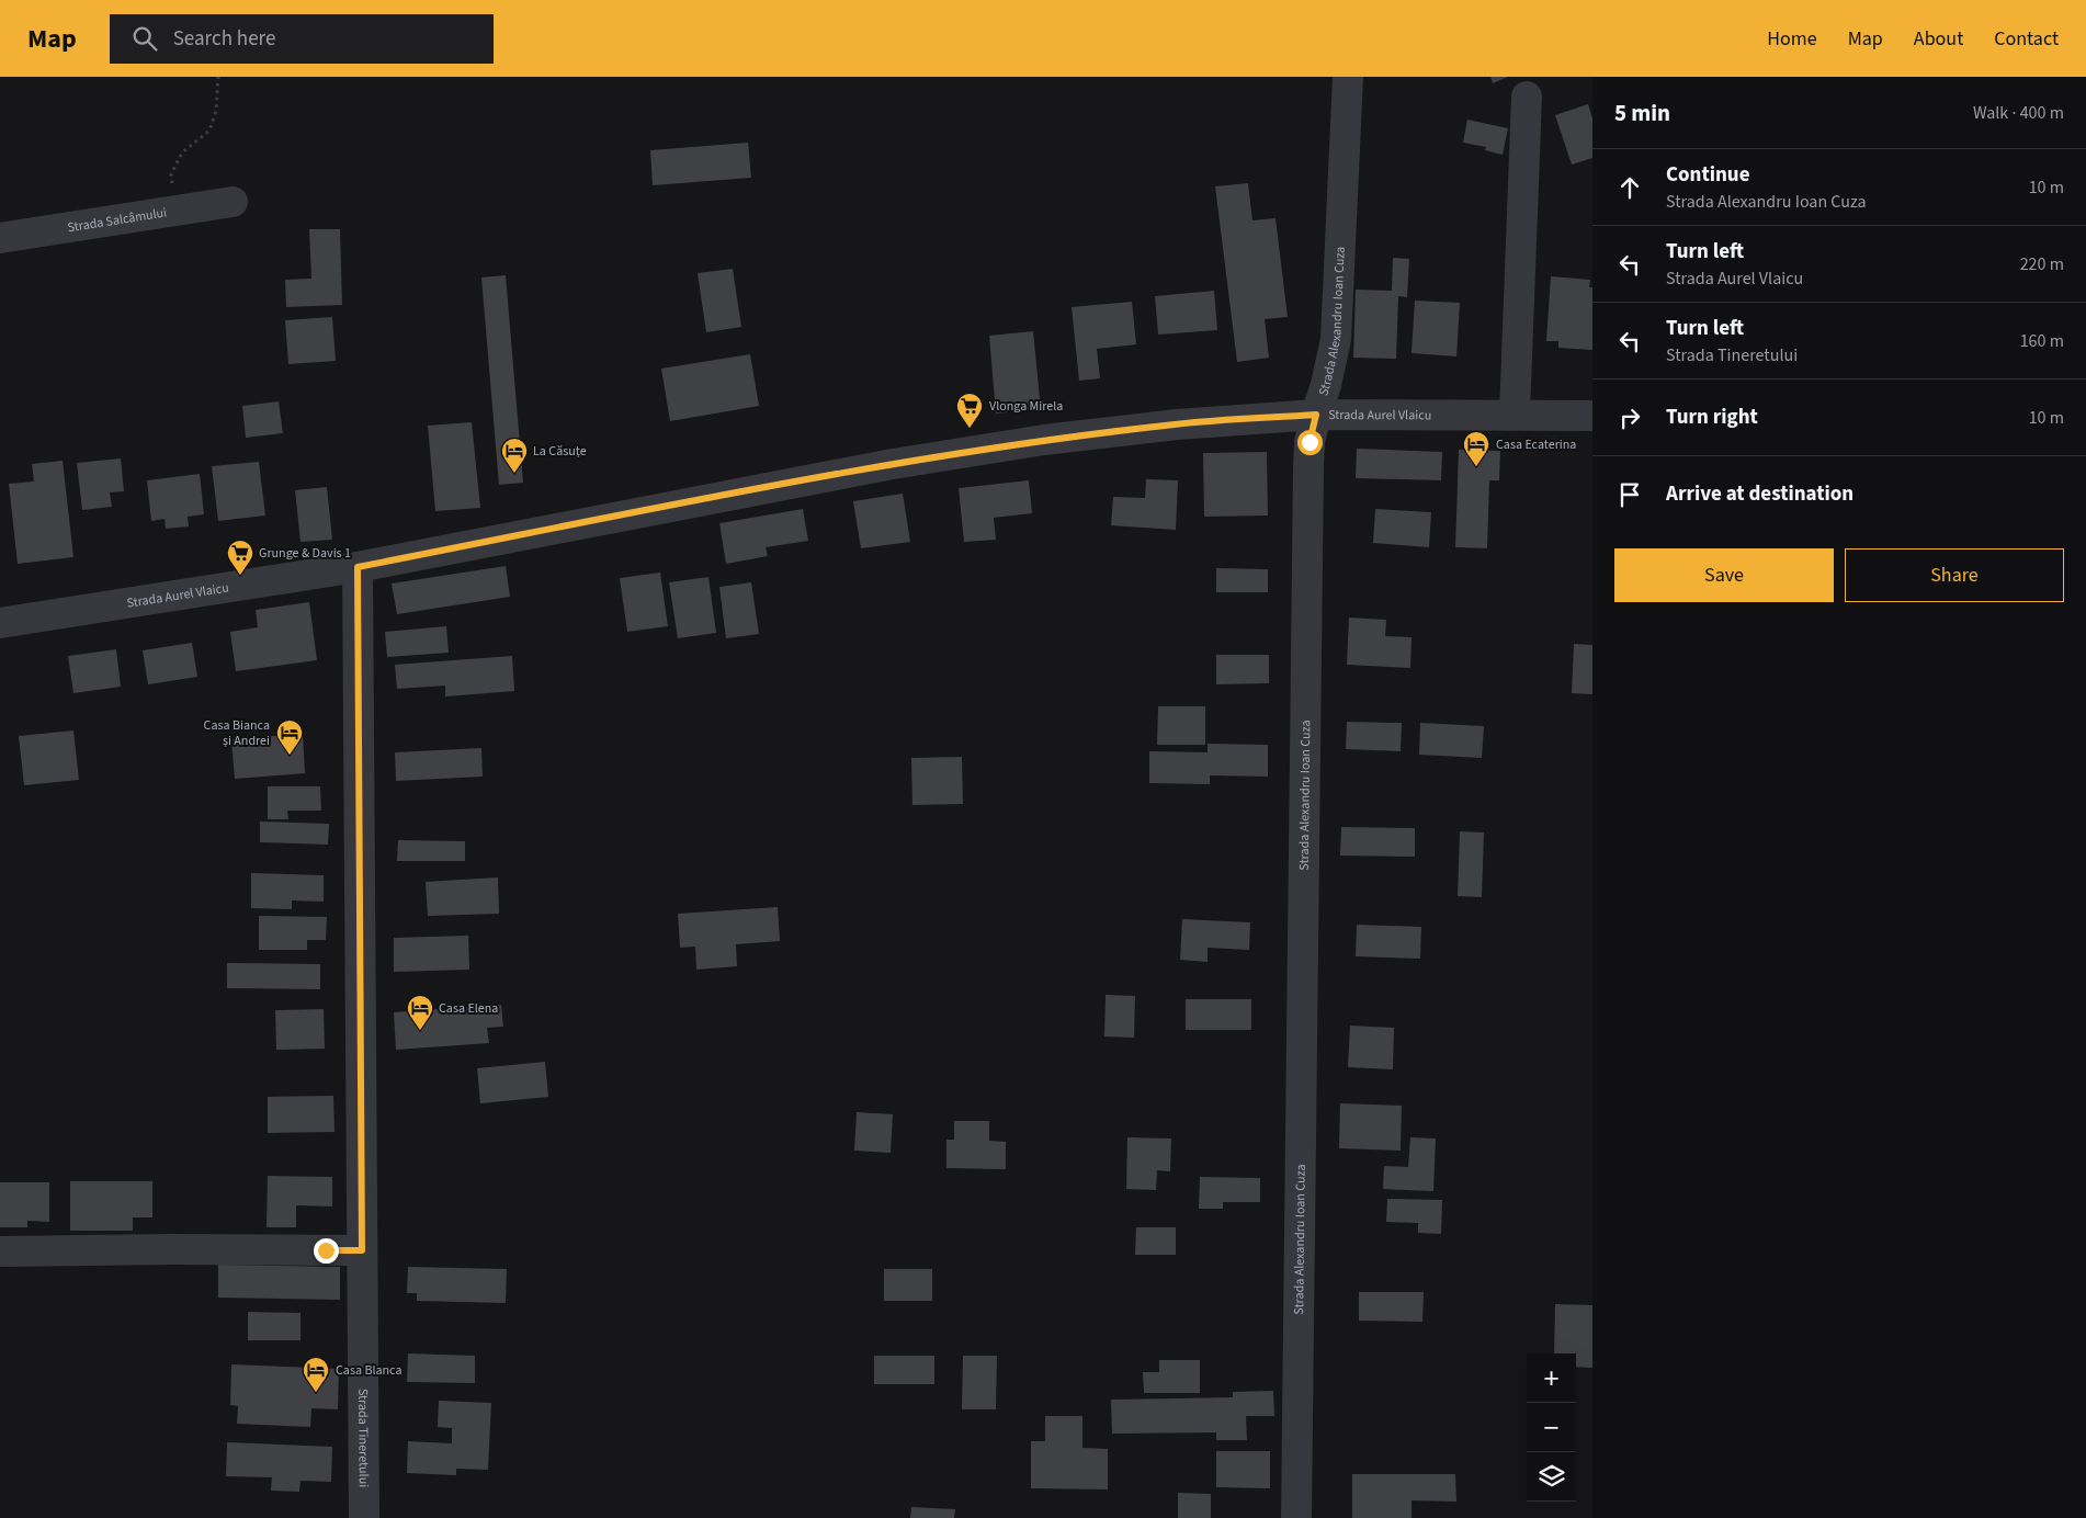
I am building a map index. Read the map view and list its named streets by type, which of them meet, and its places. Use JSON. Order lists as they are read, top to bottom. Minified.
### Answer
{"streets":{"street":["Strada Salcâmului","Strada Alexandru Ioan Cuza","Strada Aurel Vlaicu","Strada Tineretului"]},"crossings":[["Strada Alexandru Ioan Cuza","Strada Aurel Vlaicu"],["Strada Aurel Vlaicu","Strada Tineretului"]],"places":{"supermarket":["Vlonga Mirela","Grunge & Davis 1"],"hotel":["Casa Ecaterina","La Căsuțe","Casa Bianca și Andrei","Casa Elena","Casa Blanca"]},"page":{"header":"Map","search":"Search here","nav":["Home","Map","About","Contact"],"heading":["5 min","Walk · 400 m"],"list":[["Continue","Strada Alexandru Ioan Cuza","10 m"],["Turn left","Strada Aurel Vlaicu","220 m"],["Turn left","Strada Tineretului","160 m"],["Turn right","10 m"],"Arrive at destination"],"buttons":["Save","Share"],"map_buttons":["+","−"]}}
